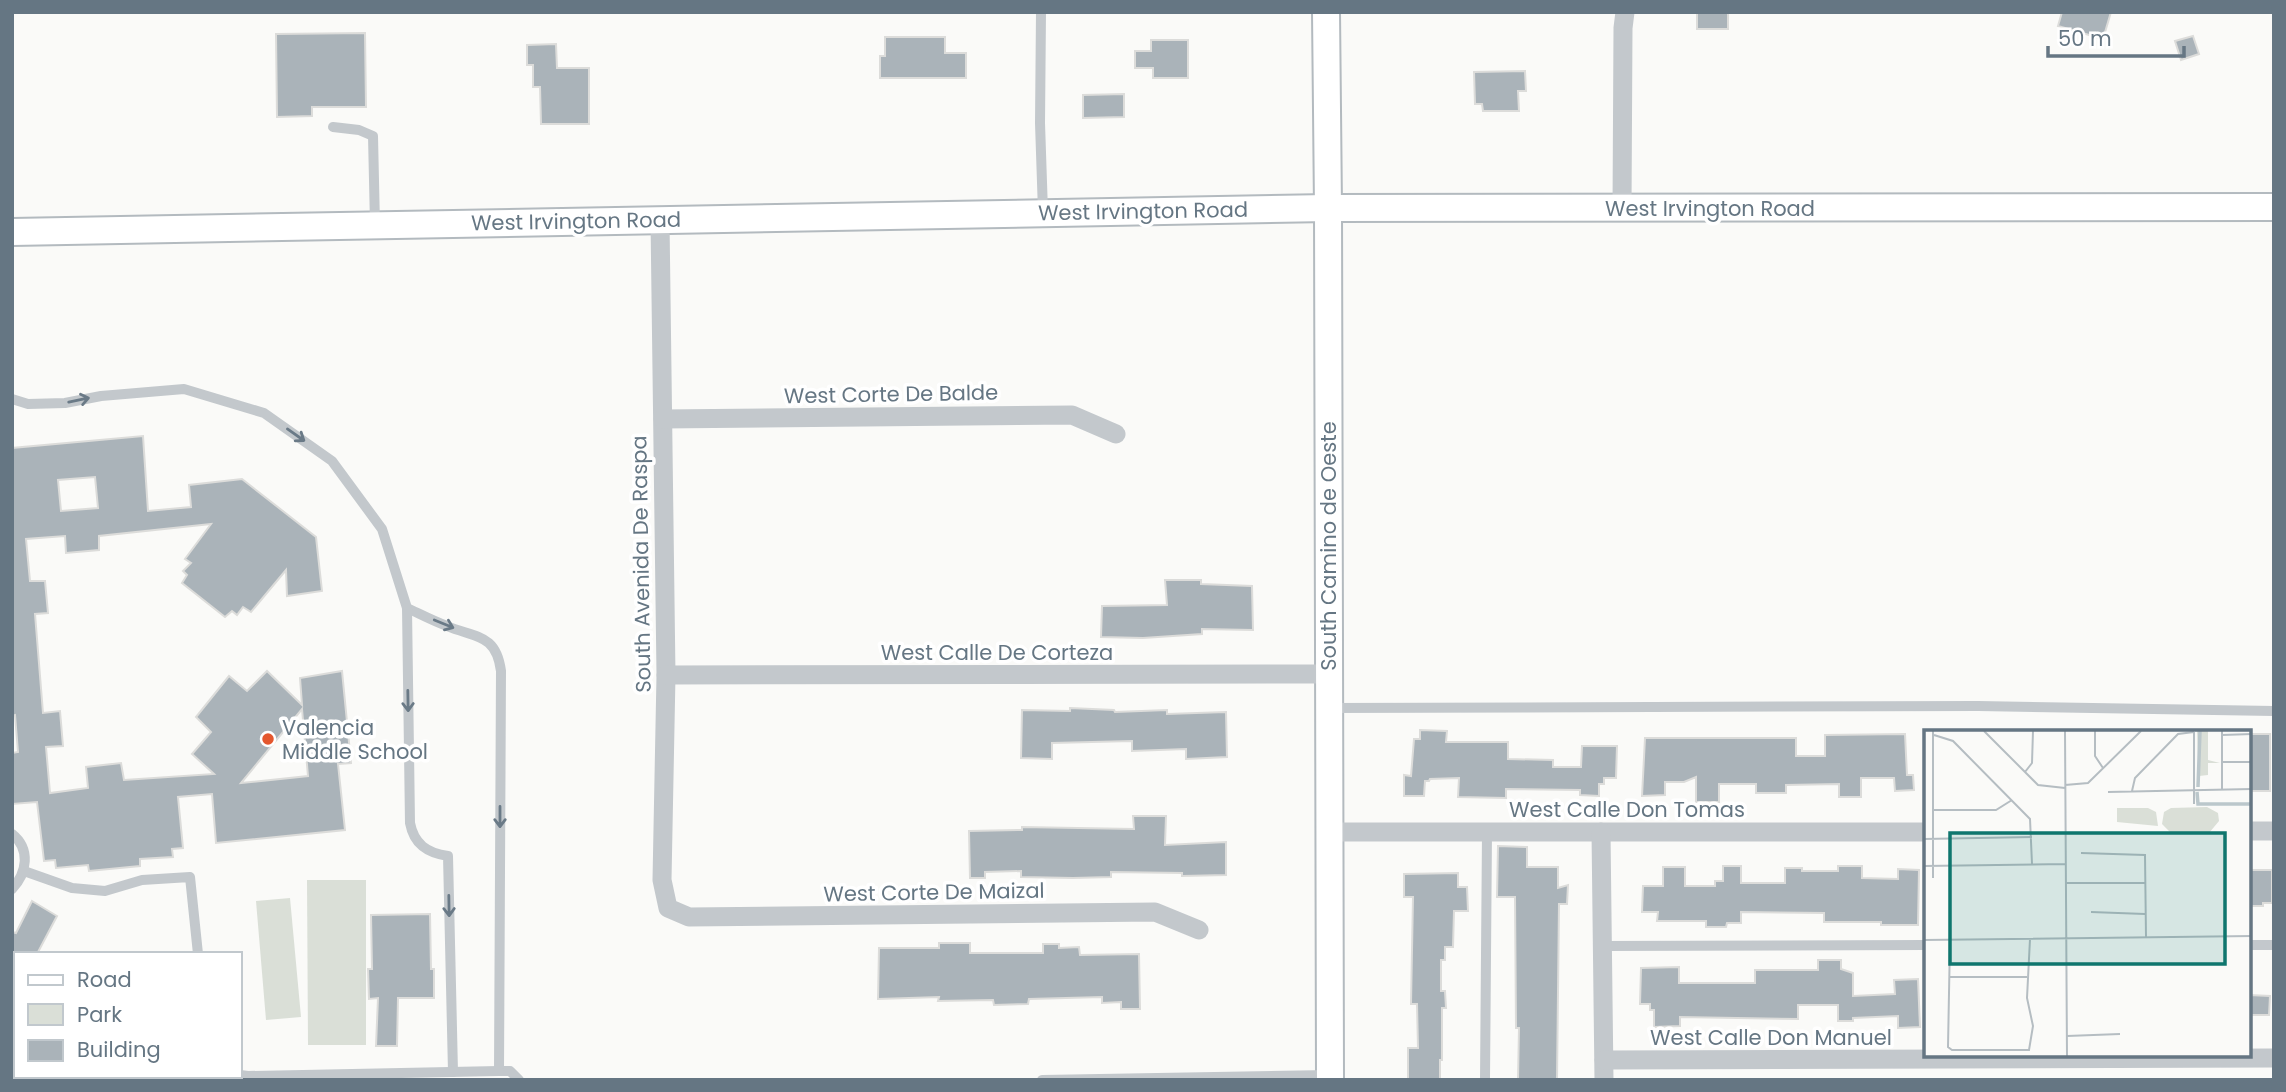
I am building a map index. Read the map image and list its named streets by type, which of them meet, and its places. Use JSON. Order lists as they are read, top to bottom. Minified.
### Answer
{"streets":{"main road":["West Irvington Road","South Camino de Oeste"],"street":["West Corte De Balde","South Avenida De Raspa","West Calle De Corteza","West Calle Don Tomas","West Corte De Maizal","West Calle Don Manuel"]},"crossings":[["West Irvington Road","South Camino de Oeste"],["West Irvington Road","South Avenida De Raspa"],["West Corte De Balde","South Avenida De Raspa"],["South Camino de Oeste","West Calle De Corteza"],["South Camino de Oeste","West Calle Don Tomas"],["South Avenida De Raspa","West Calle De Corteza"],["South Avenida De Raspa","West Corte De Maizal"]],"places":["Valencia Middle School"],"legend":["Road","Park","Building"],"scale_bar":"50 m"}
